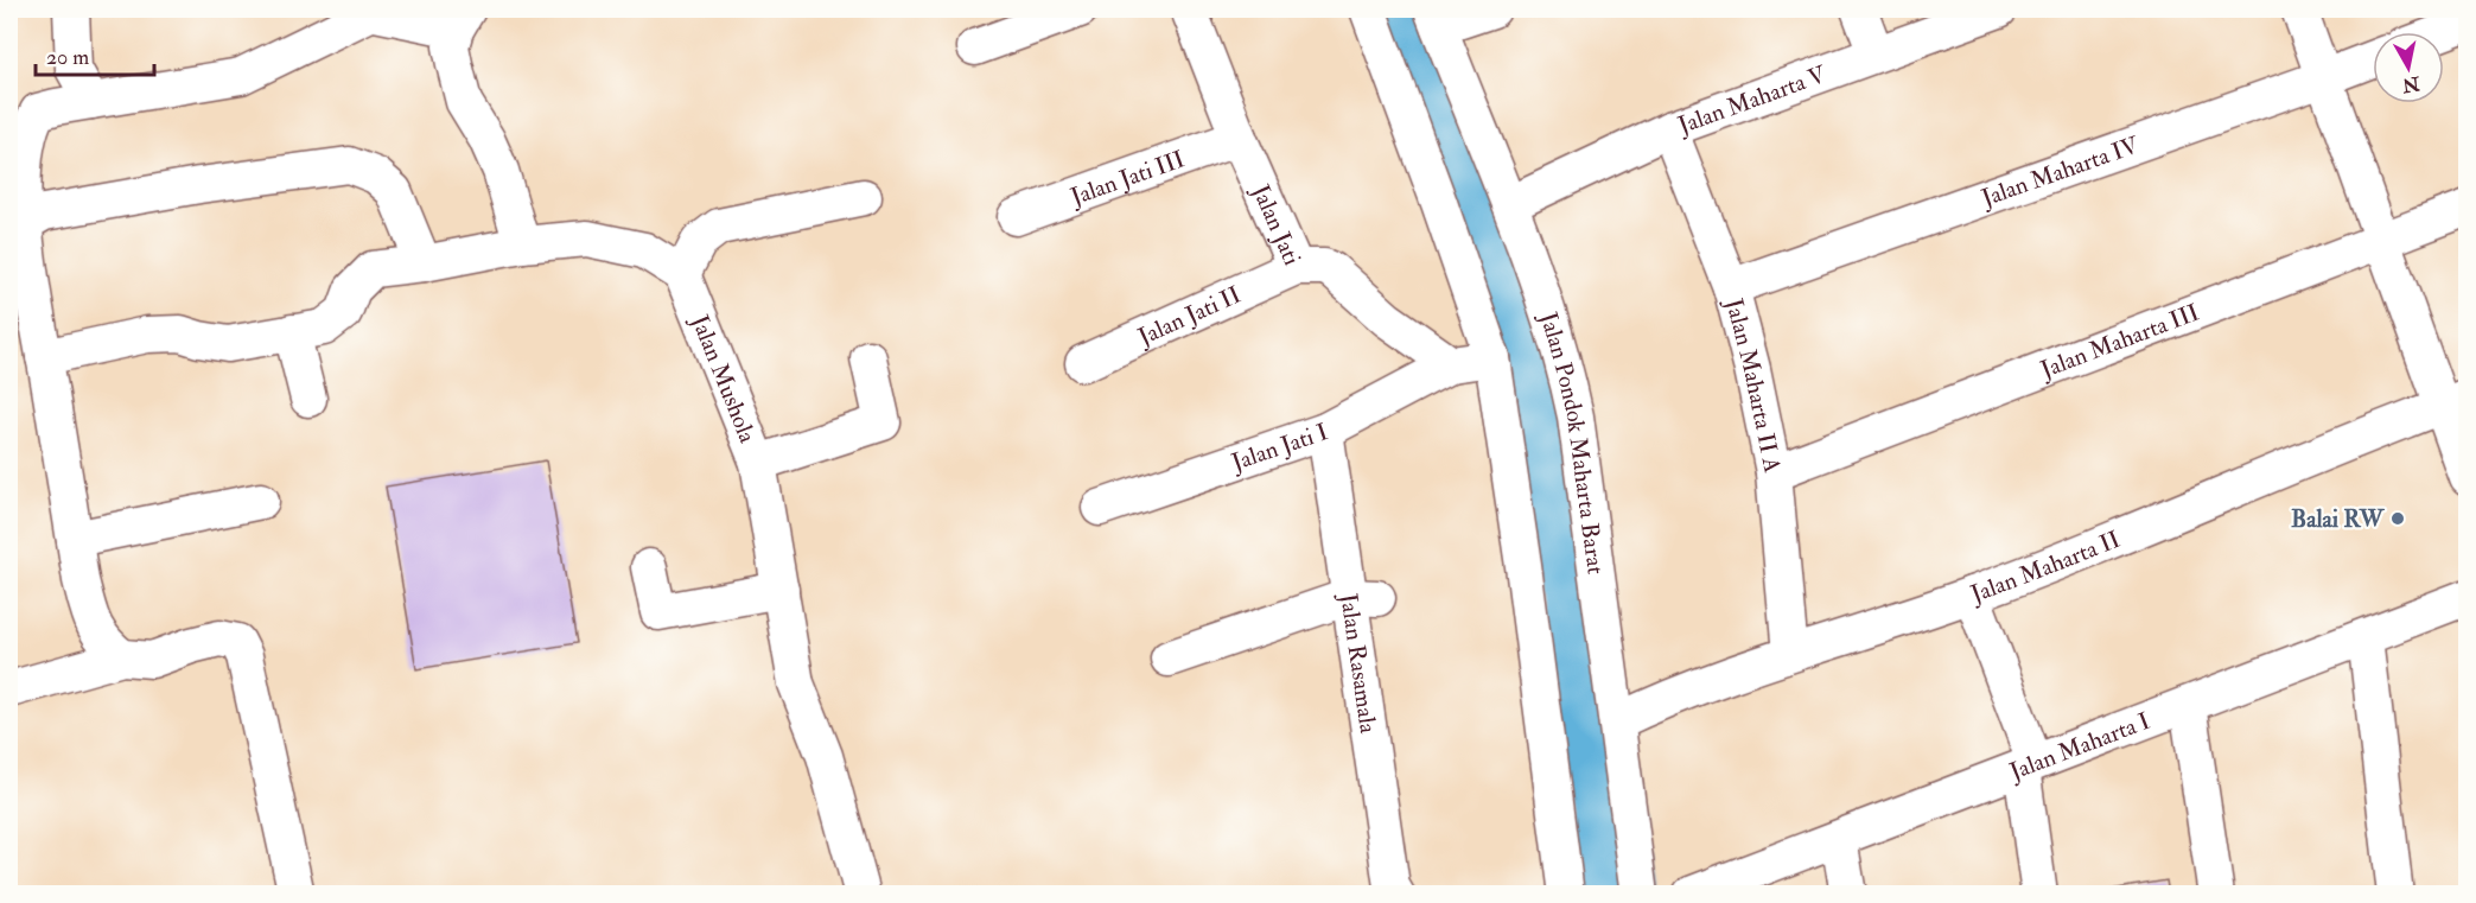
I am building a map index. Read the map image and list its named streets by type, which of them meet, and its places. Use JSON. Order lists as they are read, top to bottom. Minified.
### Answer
{"streets":{"street":["Jalan Maharta V","Jalan Maharta IV","Jalan Jati III","Jalan Jati","Jalan Jati II","Jalan Maharta III","Jalan Mushola","Jalan Maharta II A","Jalan Pondok Maharta Barat","Jalan Jati I","Jalan Maharta II","Jalan Rasamala","Jalan Maharta I"]},"crossings":[["Jalan Maharta V","Jalan Maharta II A"],["Jalan Maharta V","Jalan Pondok Maharta Barat"],["Jalan Maharta IV","Jalan Maharta II A"],["Jalan Jati III","Jalan Jati"],["Jalan Jati","Jalan Jati II"],["Jalan Jati","Jalan Jati I"],["Jalan Maharta III","Jalan Maharta II A"],["Jalan Maharta II A","Jalan Maharta II"],["Jalan Pondok Maharta Barat","Jalan Maharta II"],["Jalan Jati I","Jalan Rasamala"]],"places":["Balai RW"],"scale_bar":"20 m","north":"bottom"}
